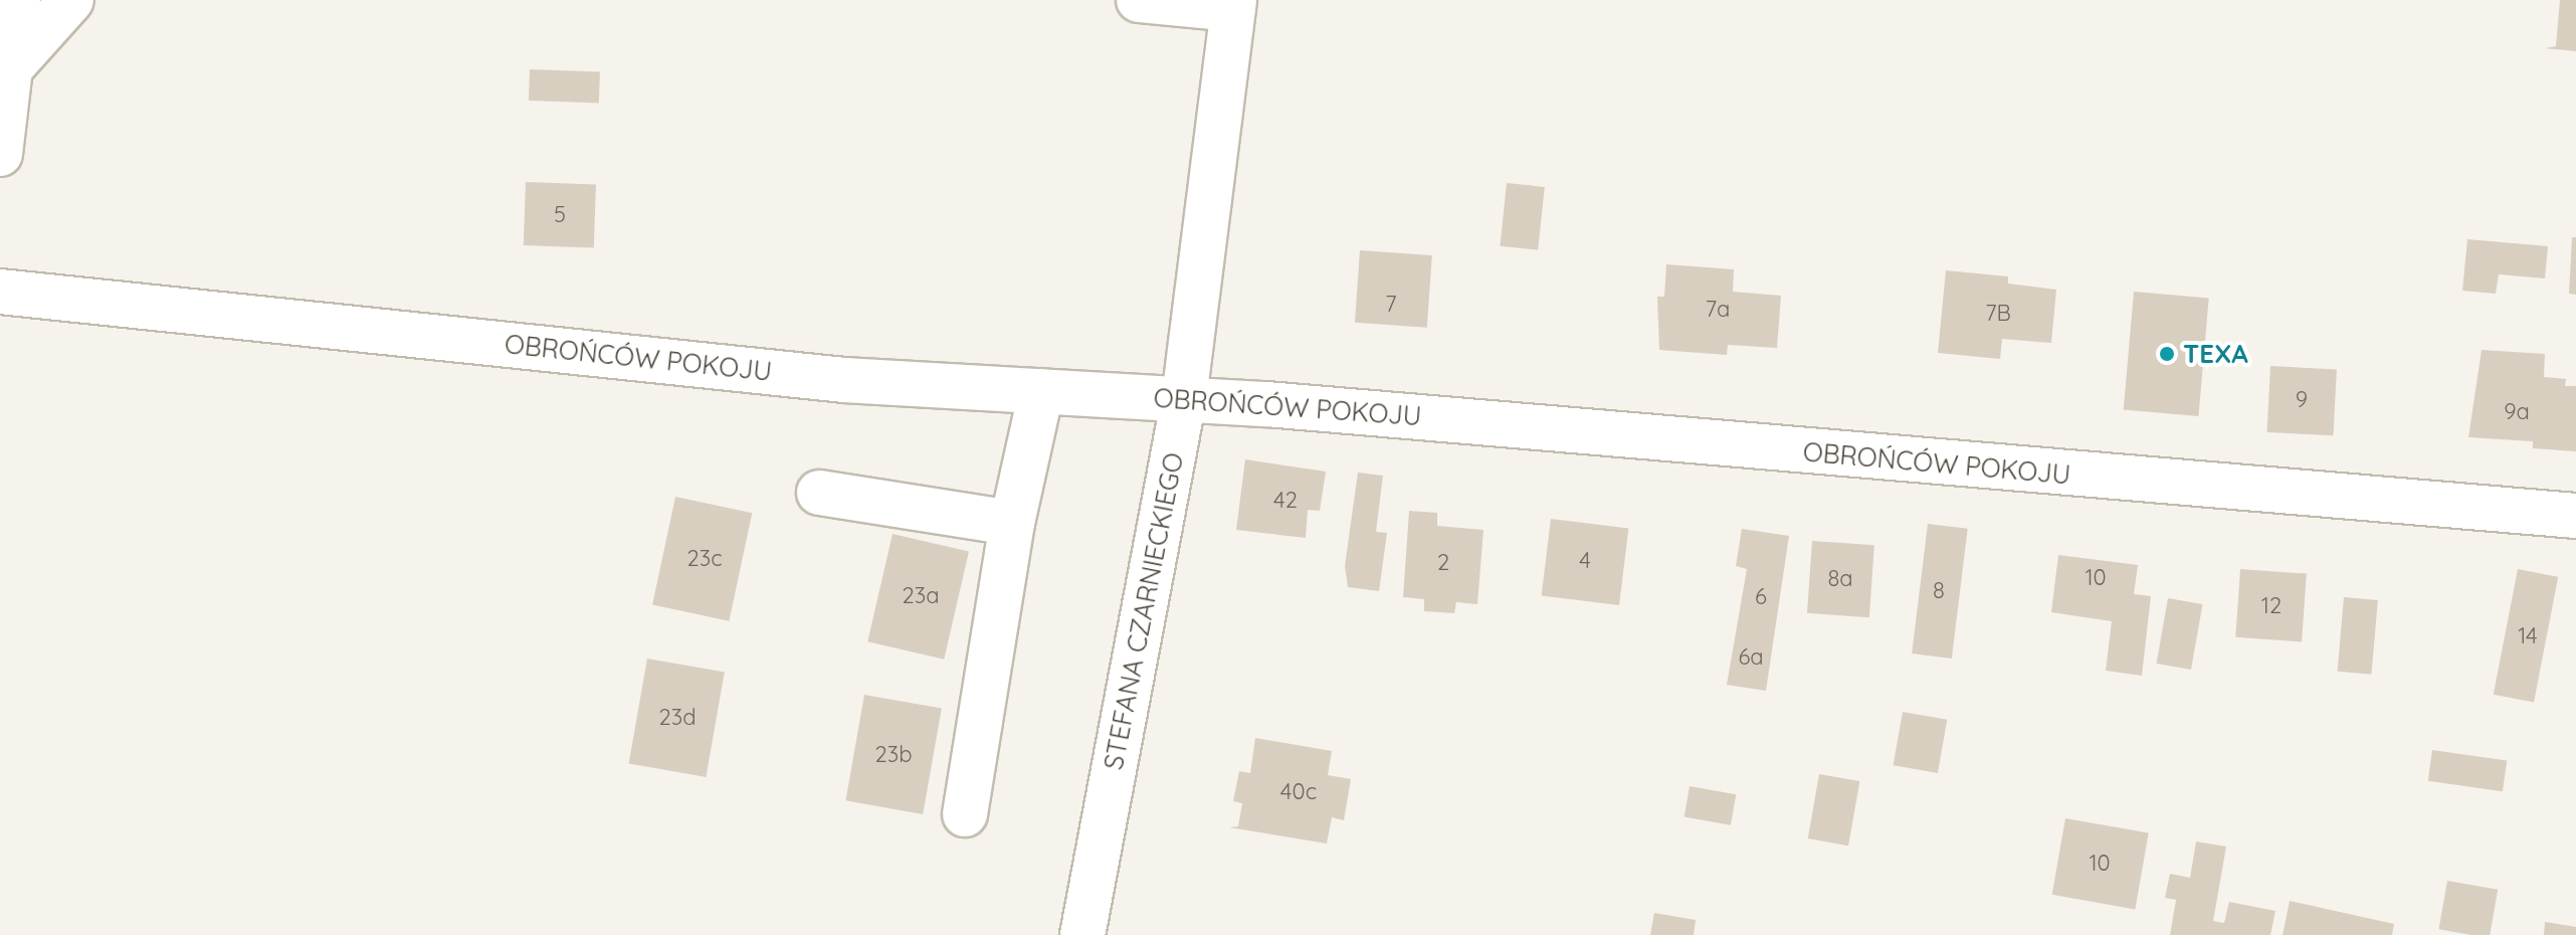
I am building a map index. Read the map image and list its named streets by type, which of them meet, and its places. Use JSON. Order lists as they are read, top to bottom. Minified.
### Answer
{"streets":{"street":["OBROŃCÓW POKOJU","STEFANA CZARNIECKIEGO"]},"crossings":[["OBROŃCÓW POKOJU","STEFANA CZARNIECKIEGO"]],"places":["TEXA"],"house_numbers":["5","7","7a","7B","9","9a","42","23c","4","2","10","8a","8","23a","6","12","14","6a","23d","23b","40c","10"]}
